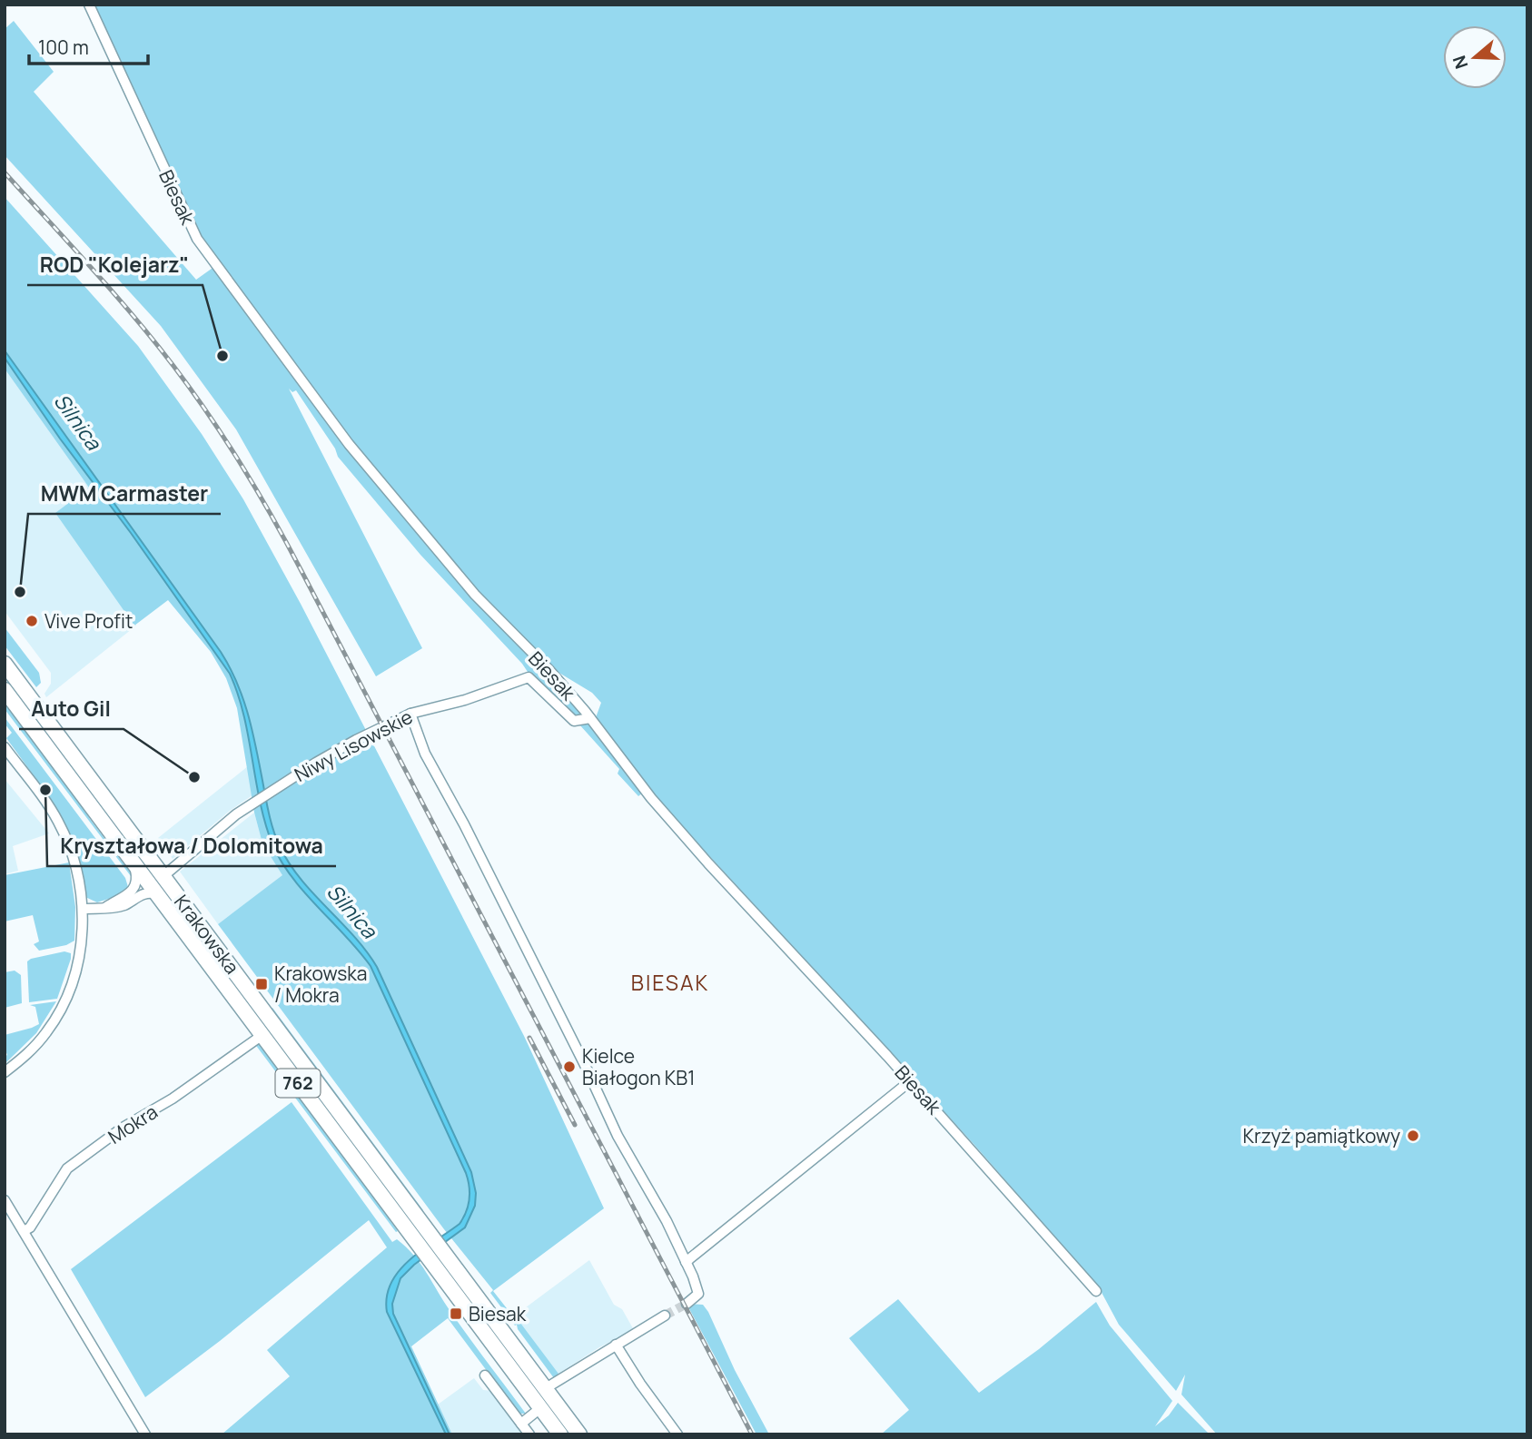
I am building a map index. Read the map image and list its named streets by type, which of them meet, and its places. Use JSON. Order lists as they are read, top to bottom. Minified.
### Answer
{"streets":{"main road":["Krakowska","762"],"street":["Biesak","Niwy Lisowskie","Mokra"]},"crossings":[["Biesak","Niwy Lisowskie"],["Niwy Lisowskie","Krakowska"],["Krakowska","Mokra"]],"districts":["BIESAK"],"water":["Silnica"],"places":{"other":["ROD \"Kolejarz\"","MWM Carmaster","Vive Profit","Auto Gil","Kryształowa / Dolomitowa","Kielce Białogon KB1","Krzyż pamiątkowy"],"transit":["Krakowska / Mokra","Biesak"]},"scale_bar":"100 m","north":"left"}
